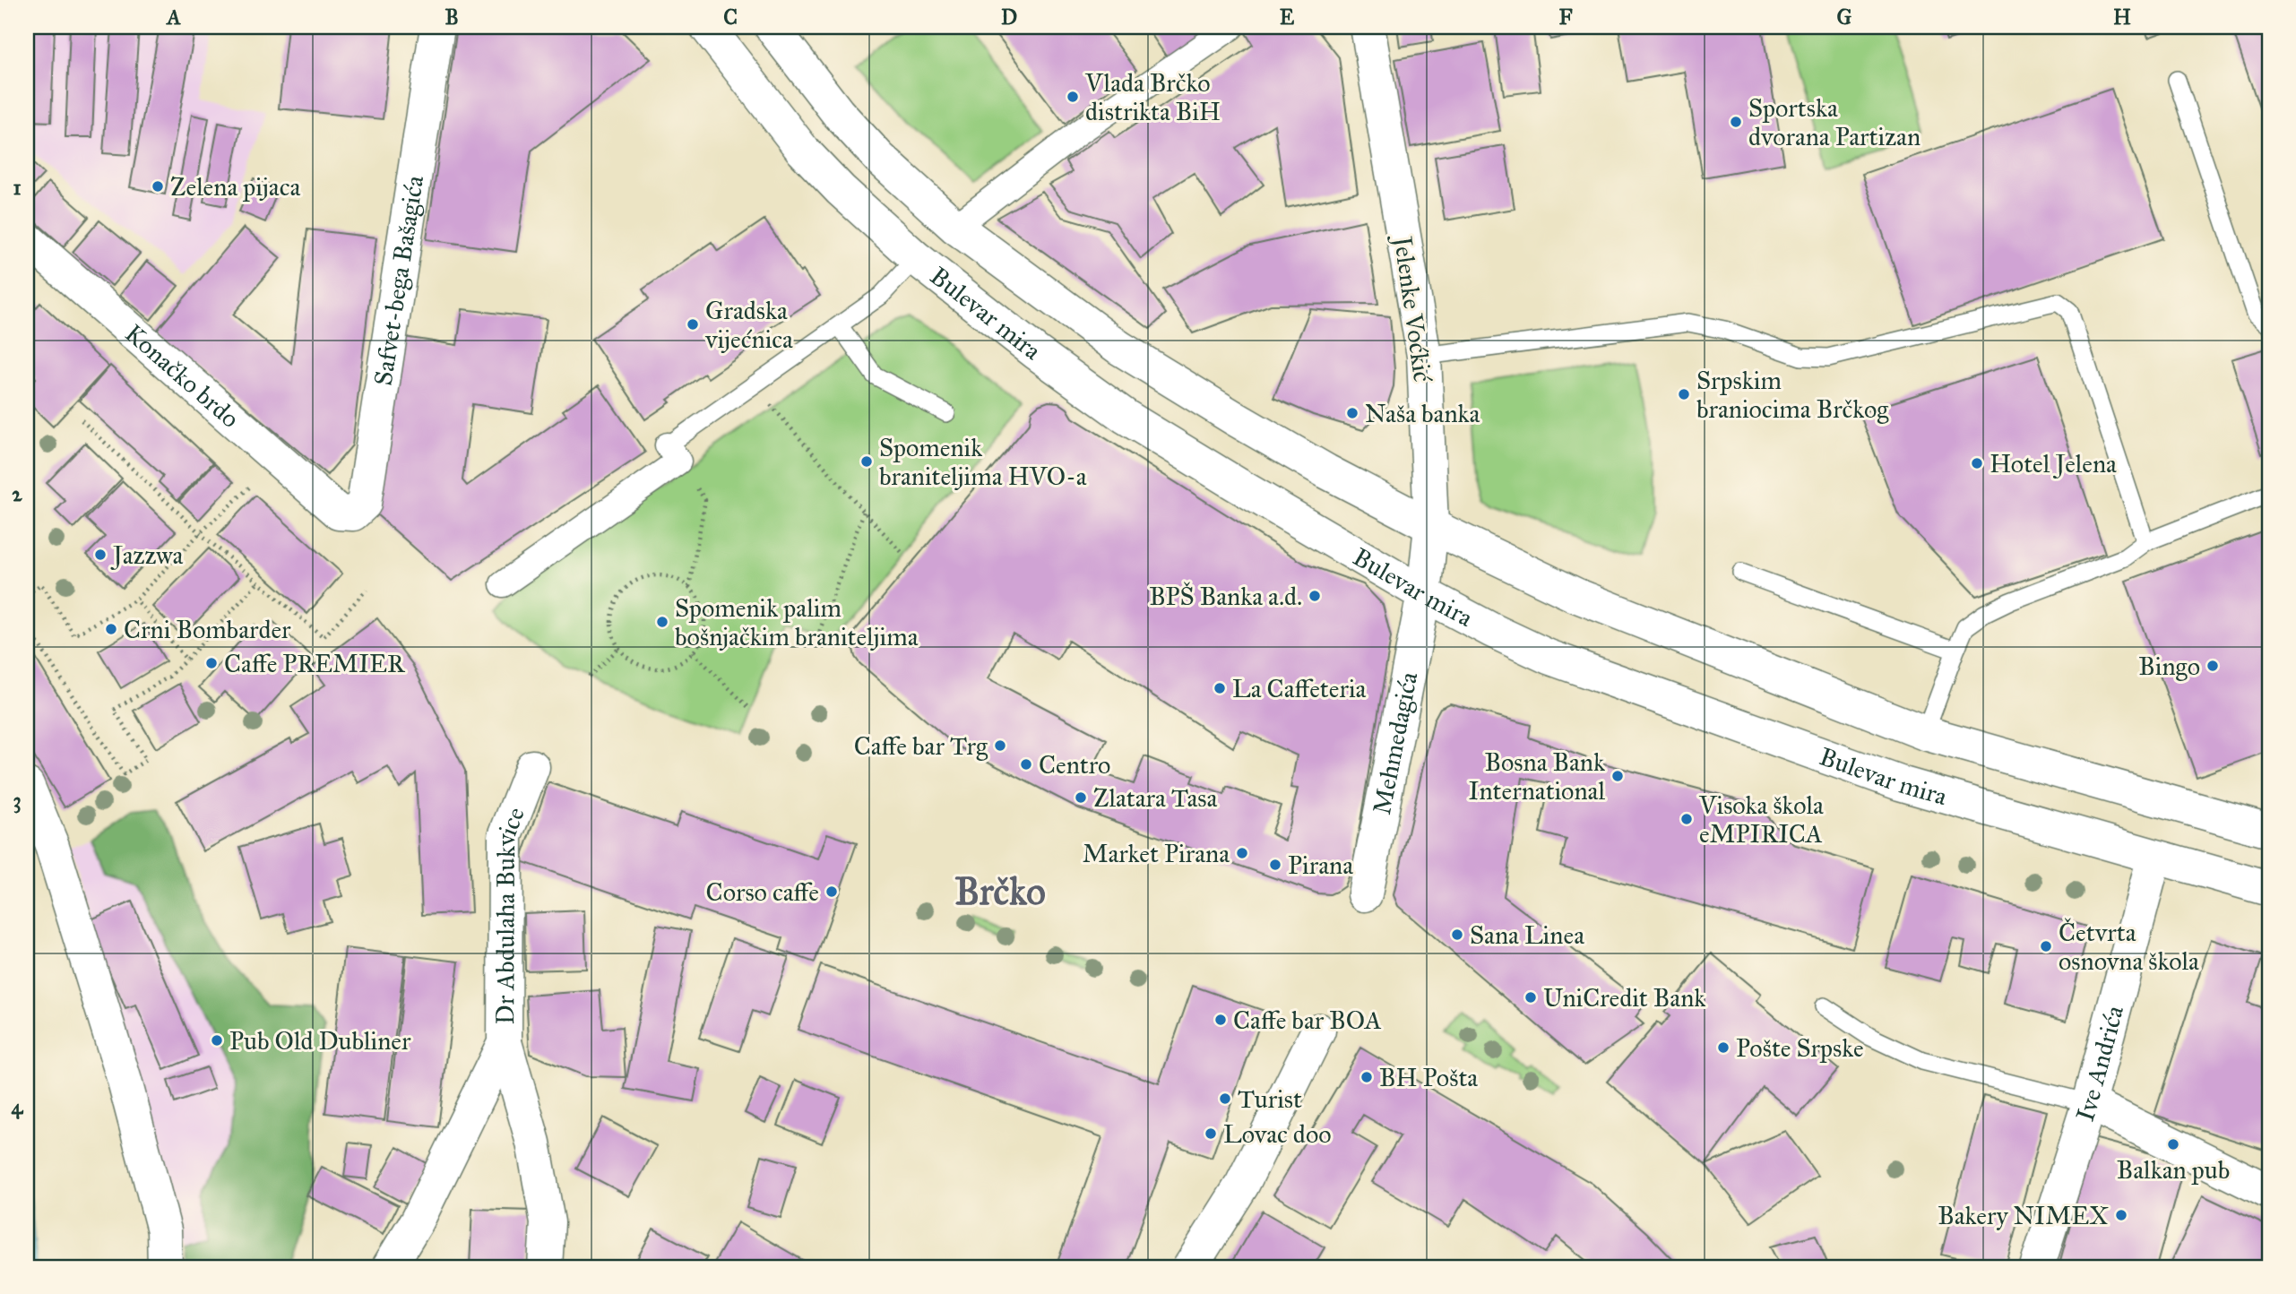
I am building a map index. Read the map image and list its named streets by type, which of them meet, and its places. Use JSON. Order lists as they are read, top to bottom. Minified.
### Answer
{"streets":{"street":["Safvet-bega Bašagića","Jelenke Voćkić","Bulevar mira","Konačko brdo","Mehmedagića","Dr Abdulaha Bukvice","Ive Andrića"]},"crossings":[["Safvet-bega Bašagića","Konačko brdo"],["Jelenke Voćkić","Bulevar mira"],["Jelenke Voćkić","Mehmedagića"],["Bulevar mira","Mehmedagića"],["Bulevar mira","Ive Andrića"]],"districts":["Brčko"],"places":["Vlada Brčko distrikta BiH","Sportska dvorana Partizan","Zelena pijaca","Gradska vijećnica","Srpskim braniocima Brčkog","Naša banka","Spomenik braniteljima HVO-a","Hotel Jelena","Jazzwa","BPŠ Banka a.d.","Spomenik palim bošnjačkim braniteljima","Crni Bombarder","Caffe PREMIER","Bingo","La Caffeteria","Caffe bar Trg","Centro","Bosna Bank International","Zlatara Tasa","Visoka škola eMPIRICA","Market Pirana","Pirana","Corso caffe","Sana Linea","Četvrta osnovna škola","UniCredit Bank","Caffe bar BOA","Pub Old Dubliner","Pošte Srpske","BH Pošta","Turist","Lovac doo","Balkan pub","Bakery NIMEX"],"grid":{"columns":["A","B","C","D","E","F","G","H"],"rows":["1","2","3","4"]}}
